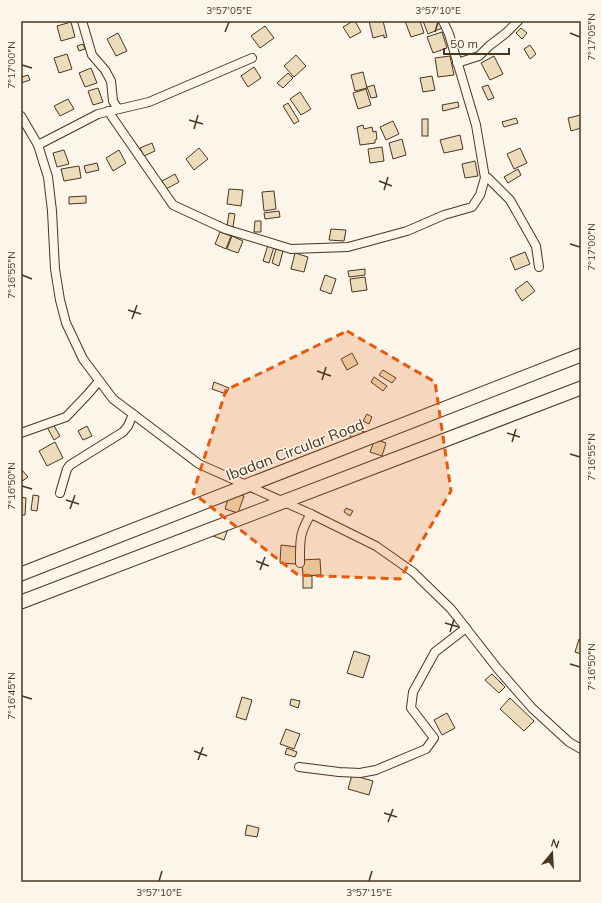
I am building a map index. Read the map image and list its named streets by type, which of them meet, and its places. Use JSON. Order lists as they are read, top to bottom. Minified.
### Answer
{"streets":{"highway":["Ibadan Circular Road"]},"scale_bar":"50 m","north":"top","coordinates":["3°57'05\"E","3°57'10\"E","7°17'05\"N","7°17'00\"N","7°16'55\"N","7°16'50\"N","7°16'45\"N","3°57'15\"E"]}
